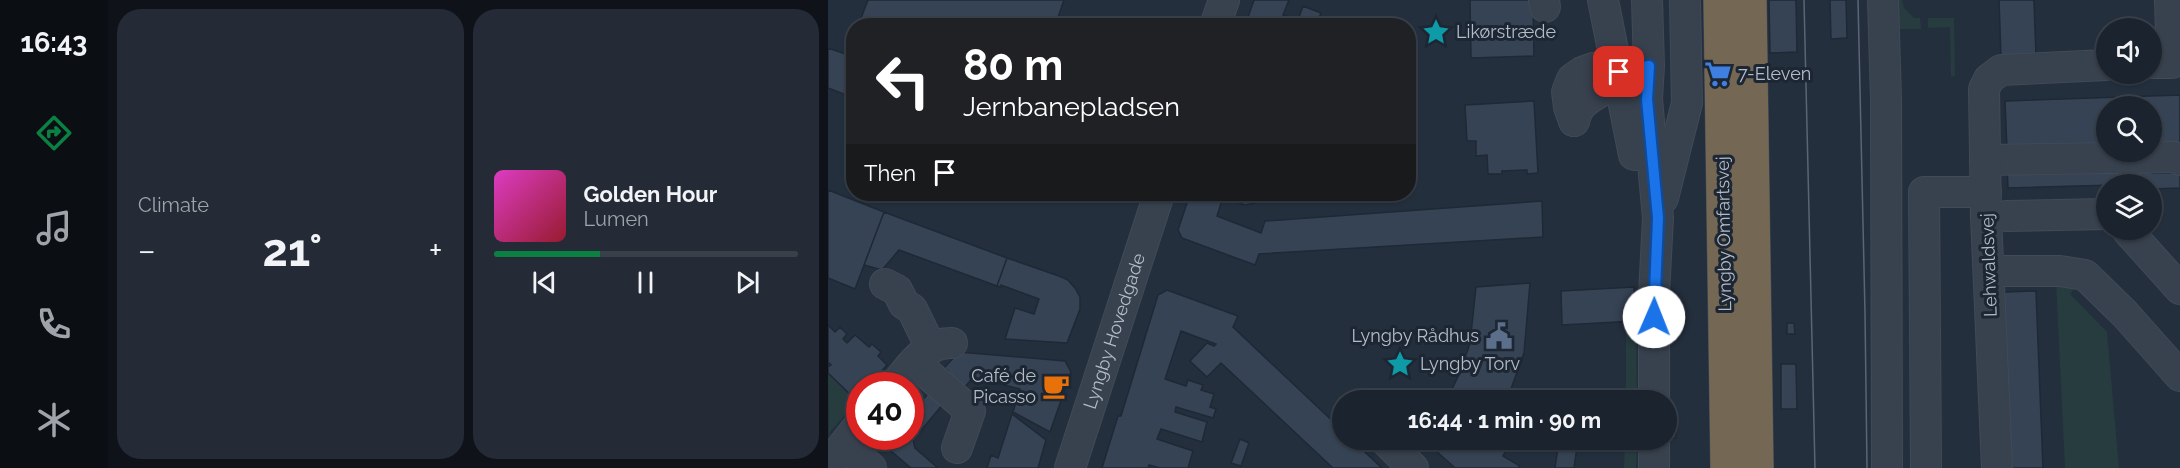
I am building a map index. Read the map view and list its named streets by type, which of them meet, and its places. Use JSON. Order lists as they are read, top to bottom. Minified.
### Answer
{"streets":{"highway":["Lyngby Omfartsvej"],"street":["Lehwaldsvej","Lyngby Hovedgade"]},"places":{"place":["Likørstræde","Lyngby Torv"],"supermarket":["7-Eleven"],"public building":["Lyngby Rådhus"],"cafe":["Café de Picasso"]},"page":{"tabs":"16:43","tile":"Climate","turn":["80 m","Jernbanepladsen"],"then":"Then","song":["Golden Hour","Lumen"],"heat":["−","21°","+"],"limit":"40","trip":"16:44 · 1 min · 90 m"}}
